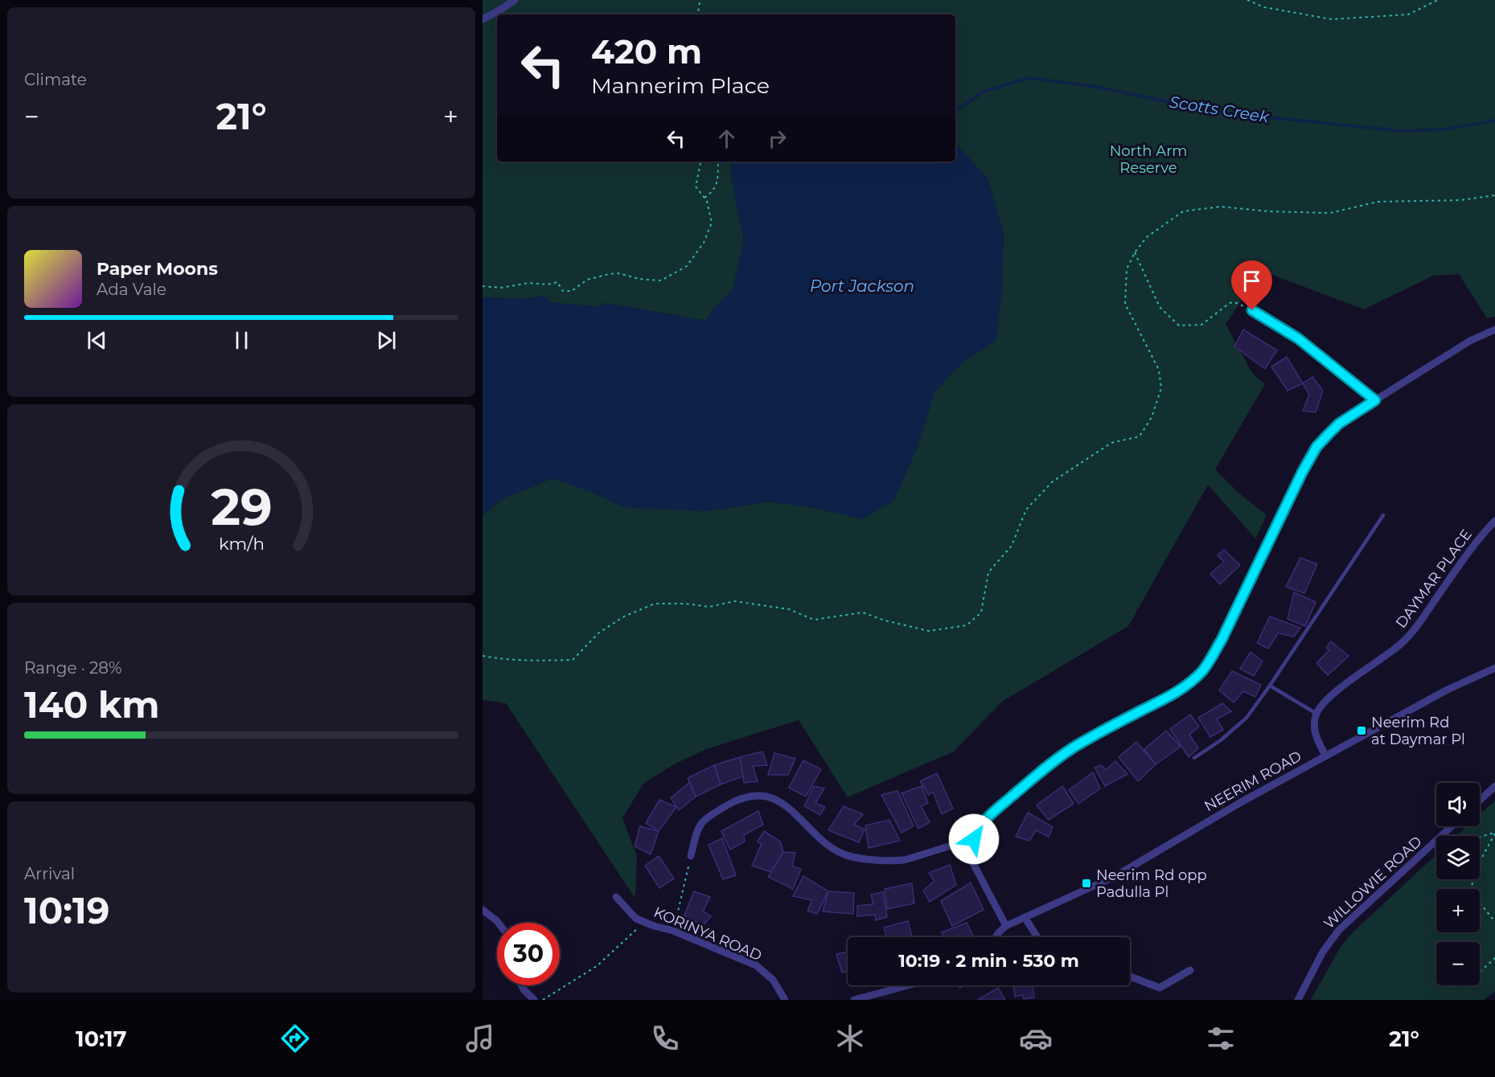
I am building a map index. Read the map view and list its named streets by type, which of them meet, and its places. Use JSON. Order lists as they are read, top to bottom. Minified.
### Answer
{"streets":{"street":["DAYMAR PLACE","NEERIM ROAD","WILLOWIE ROAD","KORINYA ROAD"]},"water":["Scotts Creek","Port Jackson"],"parks":["North Arm Reserve"],"places":{"transit":["Neerim Rd at Daymar Pl","Neerim Rd opp Padulla Pl"]},"page":{"tile":["Climate",["Range · 28%","140 km"],["Arrival","10:19"]],"turn":["420 m","Mannerim Place"],"heat":["−","21°","+"],"song":["Paper Moons","Ada Vale"],"map_buttons":["+","−"],"limit":"30","trip":"10:19 · 2 min · 530 m","tabs":["10:17","21°"],"gauge":["29","km/h"]}}
